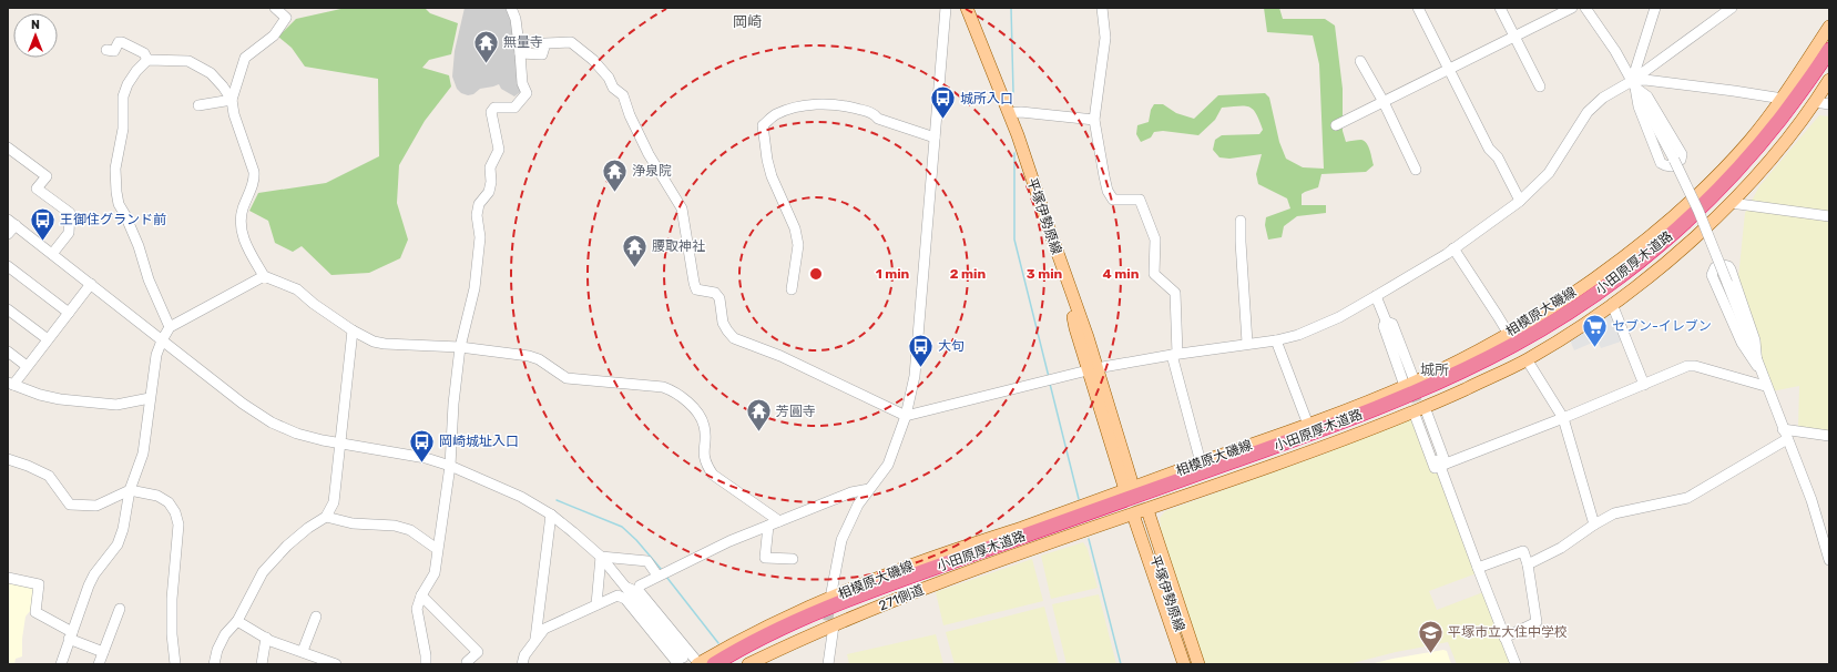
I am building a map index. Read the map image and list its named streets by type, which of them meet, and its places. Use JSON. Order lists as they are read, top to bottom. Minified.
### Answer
{"streets":{"highway":["小田原厚木道路"],"main road":["平塚伊勢原線","相模原大磯線","271側道"]},"crossings":[["平塚伊勢原線","相模原大磯線"],["相模原大磯線","271側道"]],"districts":["岡崎","城所"],"places":{"temple":["無量寺","浄泉院","腰取神社","芳圓寺"],"bus stop":["城所入口","王御住グランド前","大句","岡崎城址入口"],"supermarket":["セブン-イレブン"],"school or university":["平塚市立大住中学校"]},"north":"top","rings":["1 min","2 min","3 min","4 min"]}
